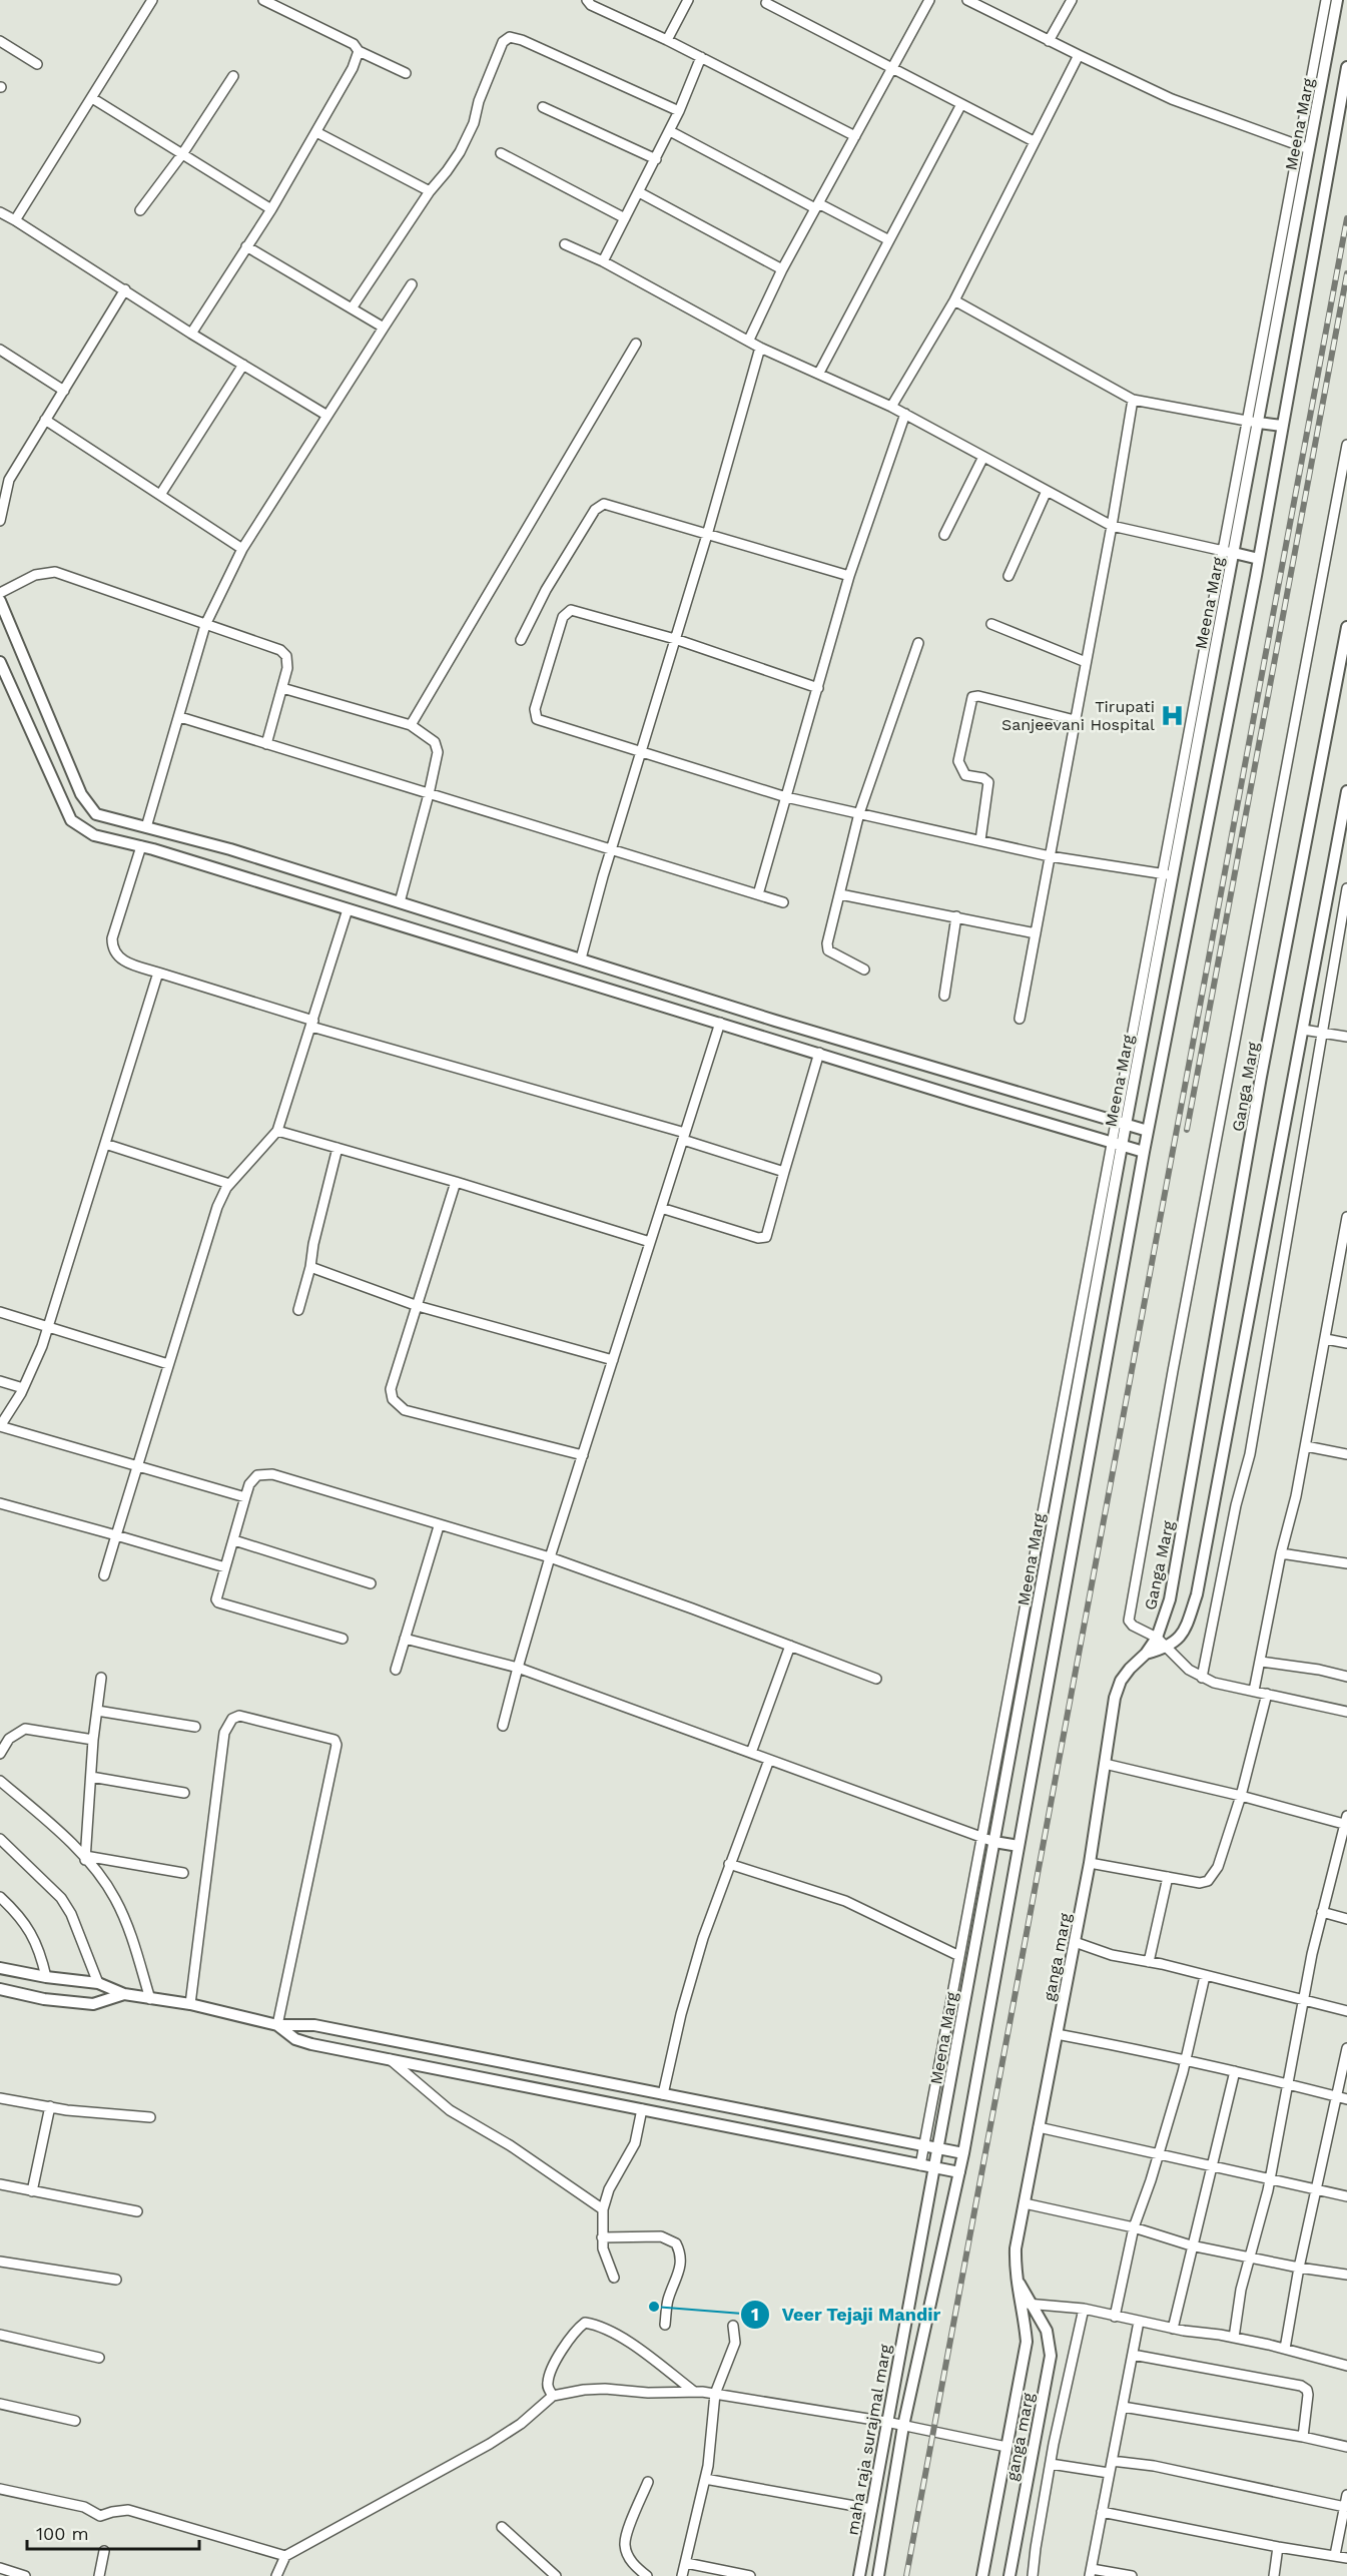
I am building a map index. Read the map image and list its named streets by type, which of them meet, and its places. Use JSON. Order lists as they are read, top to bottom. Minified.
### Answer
{"streets":{"street":["Meena Marg","Ganga Marg","ganga marg","maha raja surajmal marg"]},"crossings":[["Meena Marg","maha raja surajmal marg"],["Ganga Marg","ganga marg"]],"places":{"hospital":["Tirupati Sanjeevani Hospital"],"other":["Veer Tejaji Mandir"]},"scale_bar":"100 m"}
